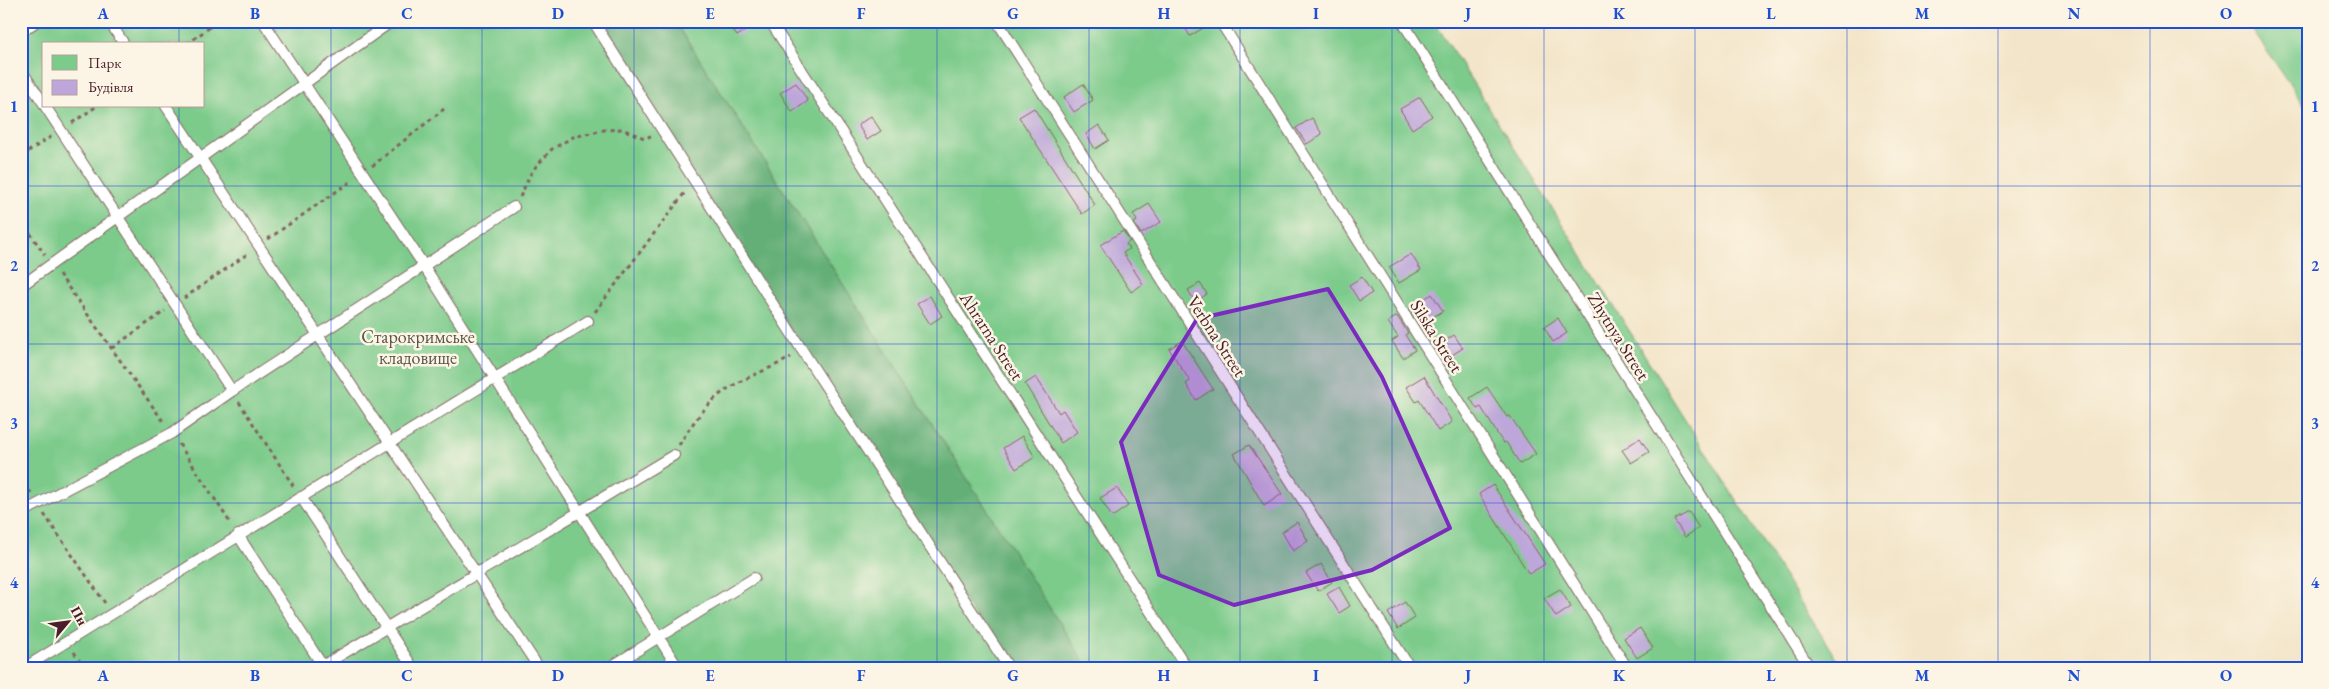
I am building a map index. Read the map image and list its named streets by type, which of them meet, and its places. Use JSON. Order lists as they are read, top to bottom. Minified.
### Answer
{"streets":{"lane":["Ahrarna Street","Verbna Street","Silska Street","Zhytnya Street"]},"parks":["Старокримське кладовище"],"legend":["Парк","Будівля"],"north":"top right","grid":{"columns":["A","B","C","D","E","F","G","H","I","J","K","L","M","N","O"],"rows":["1","2","3","4"]}}
